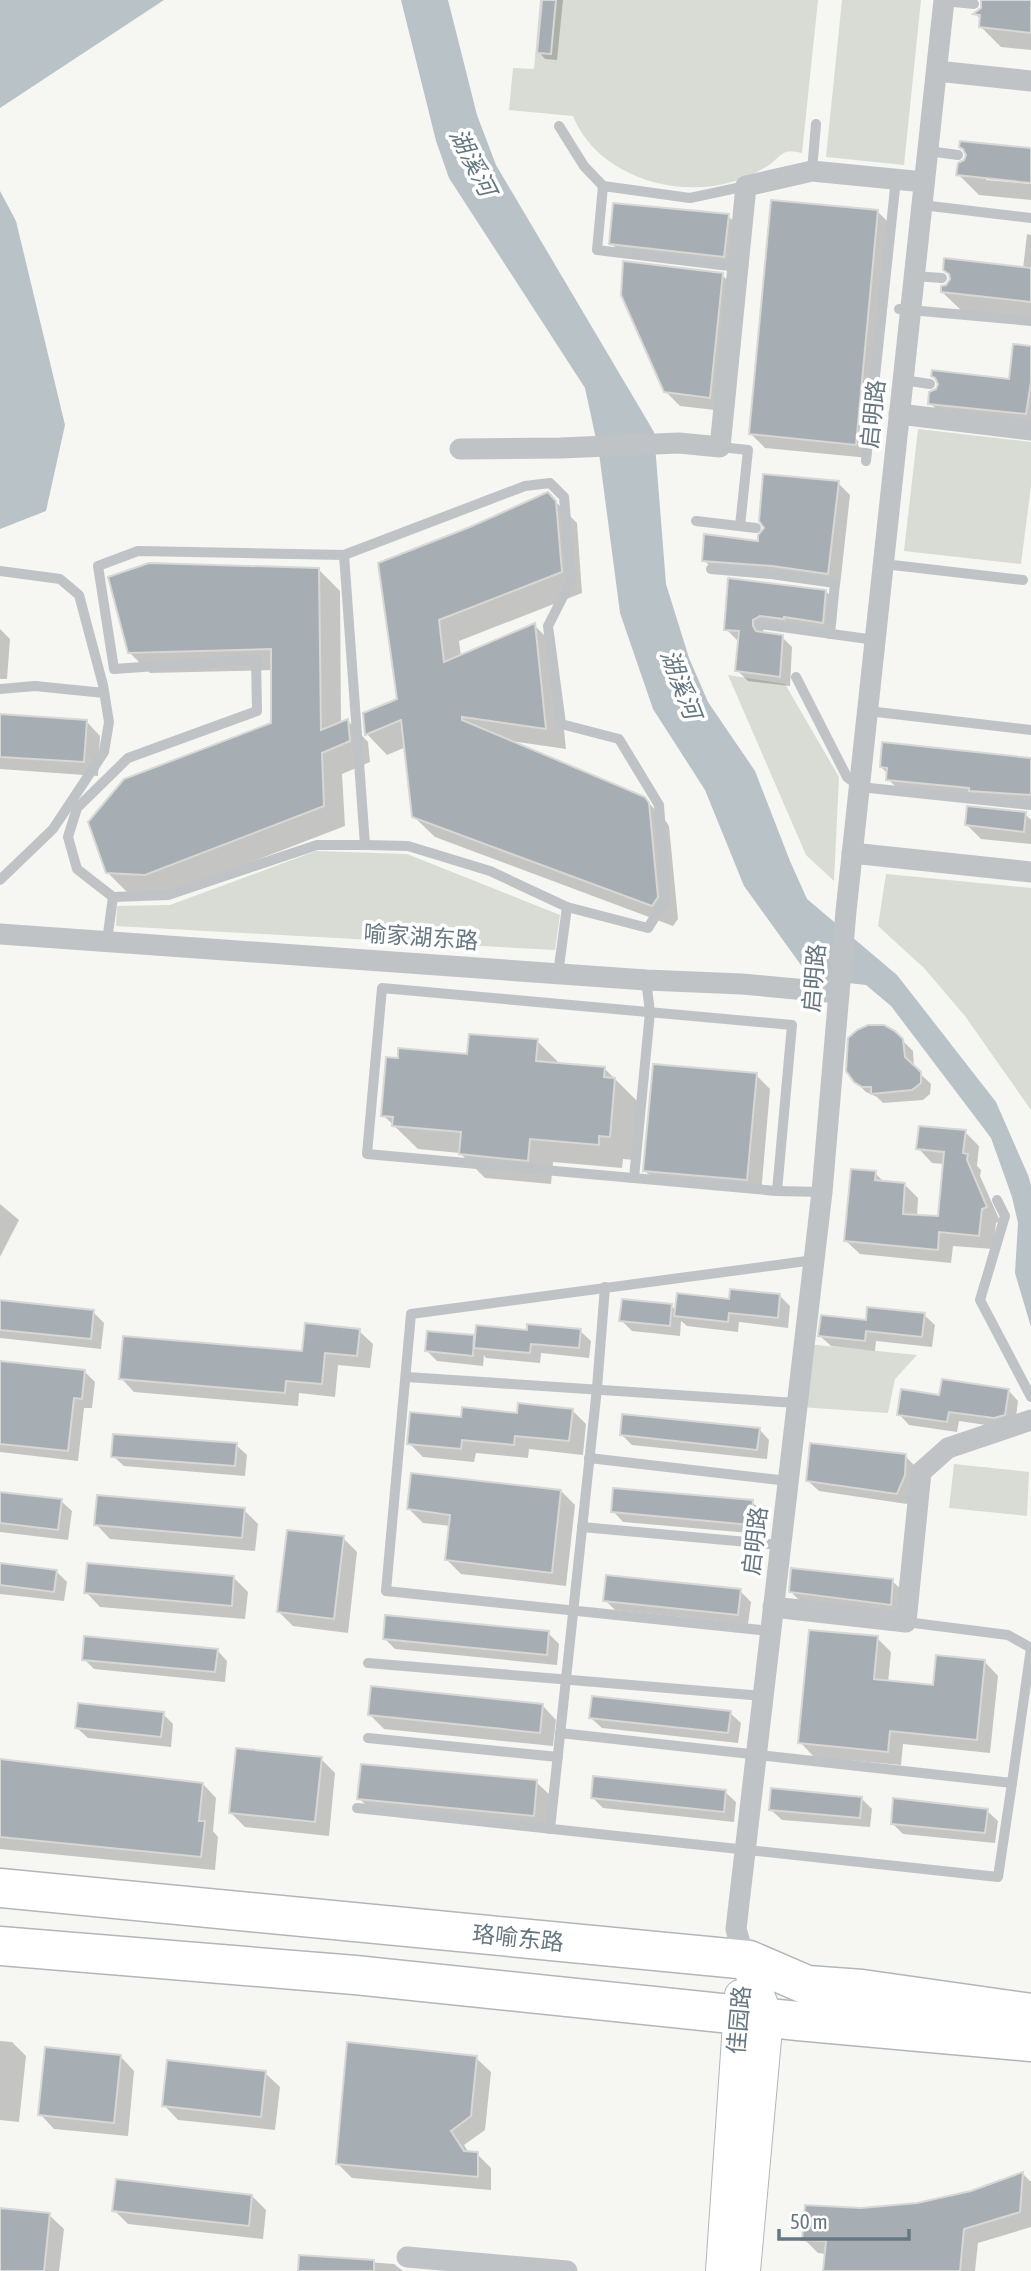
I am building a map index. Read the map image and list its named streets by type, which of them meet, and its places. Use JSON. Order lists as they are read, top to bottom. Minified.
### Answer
{"streets":{"highway":["珞喻东路"],"street":["启明路","喻家湖东路","佳园路"]},"crossings":[["启明路","喻家湖东路"],["启明路","珞喻东路"],["启明路","佳园路"],["珞喻东路","佳园路"]],"water":["湖溪河"],"scale_bar":"50 m"}
